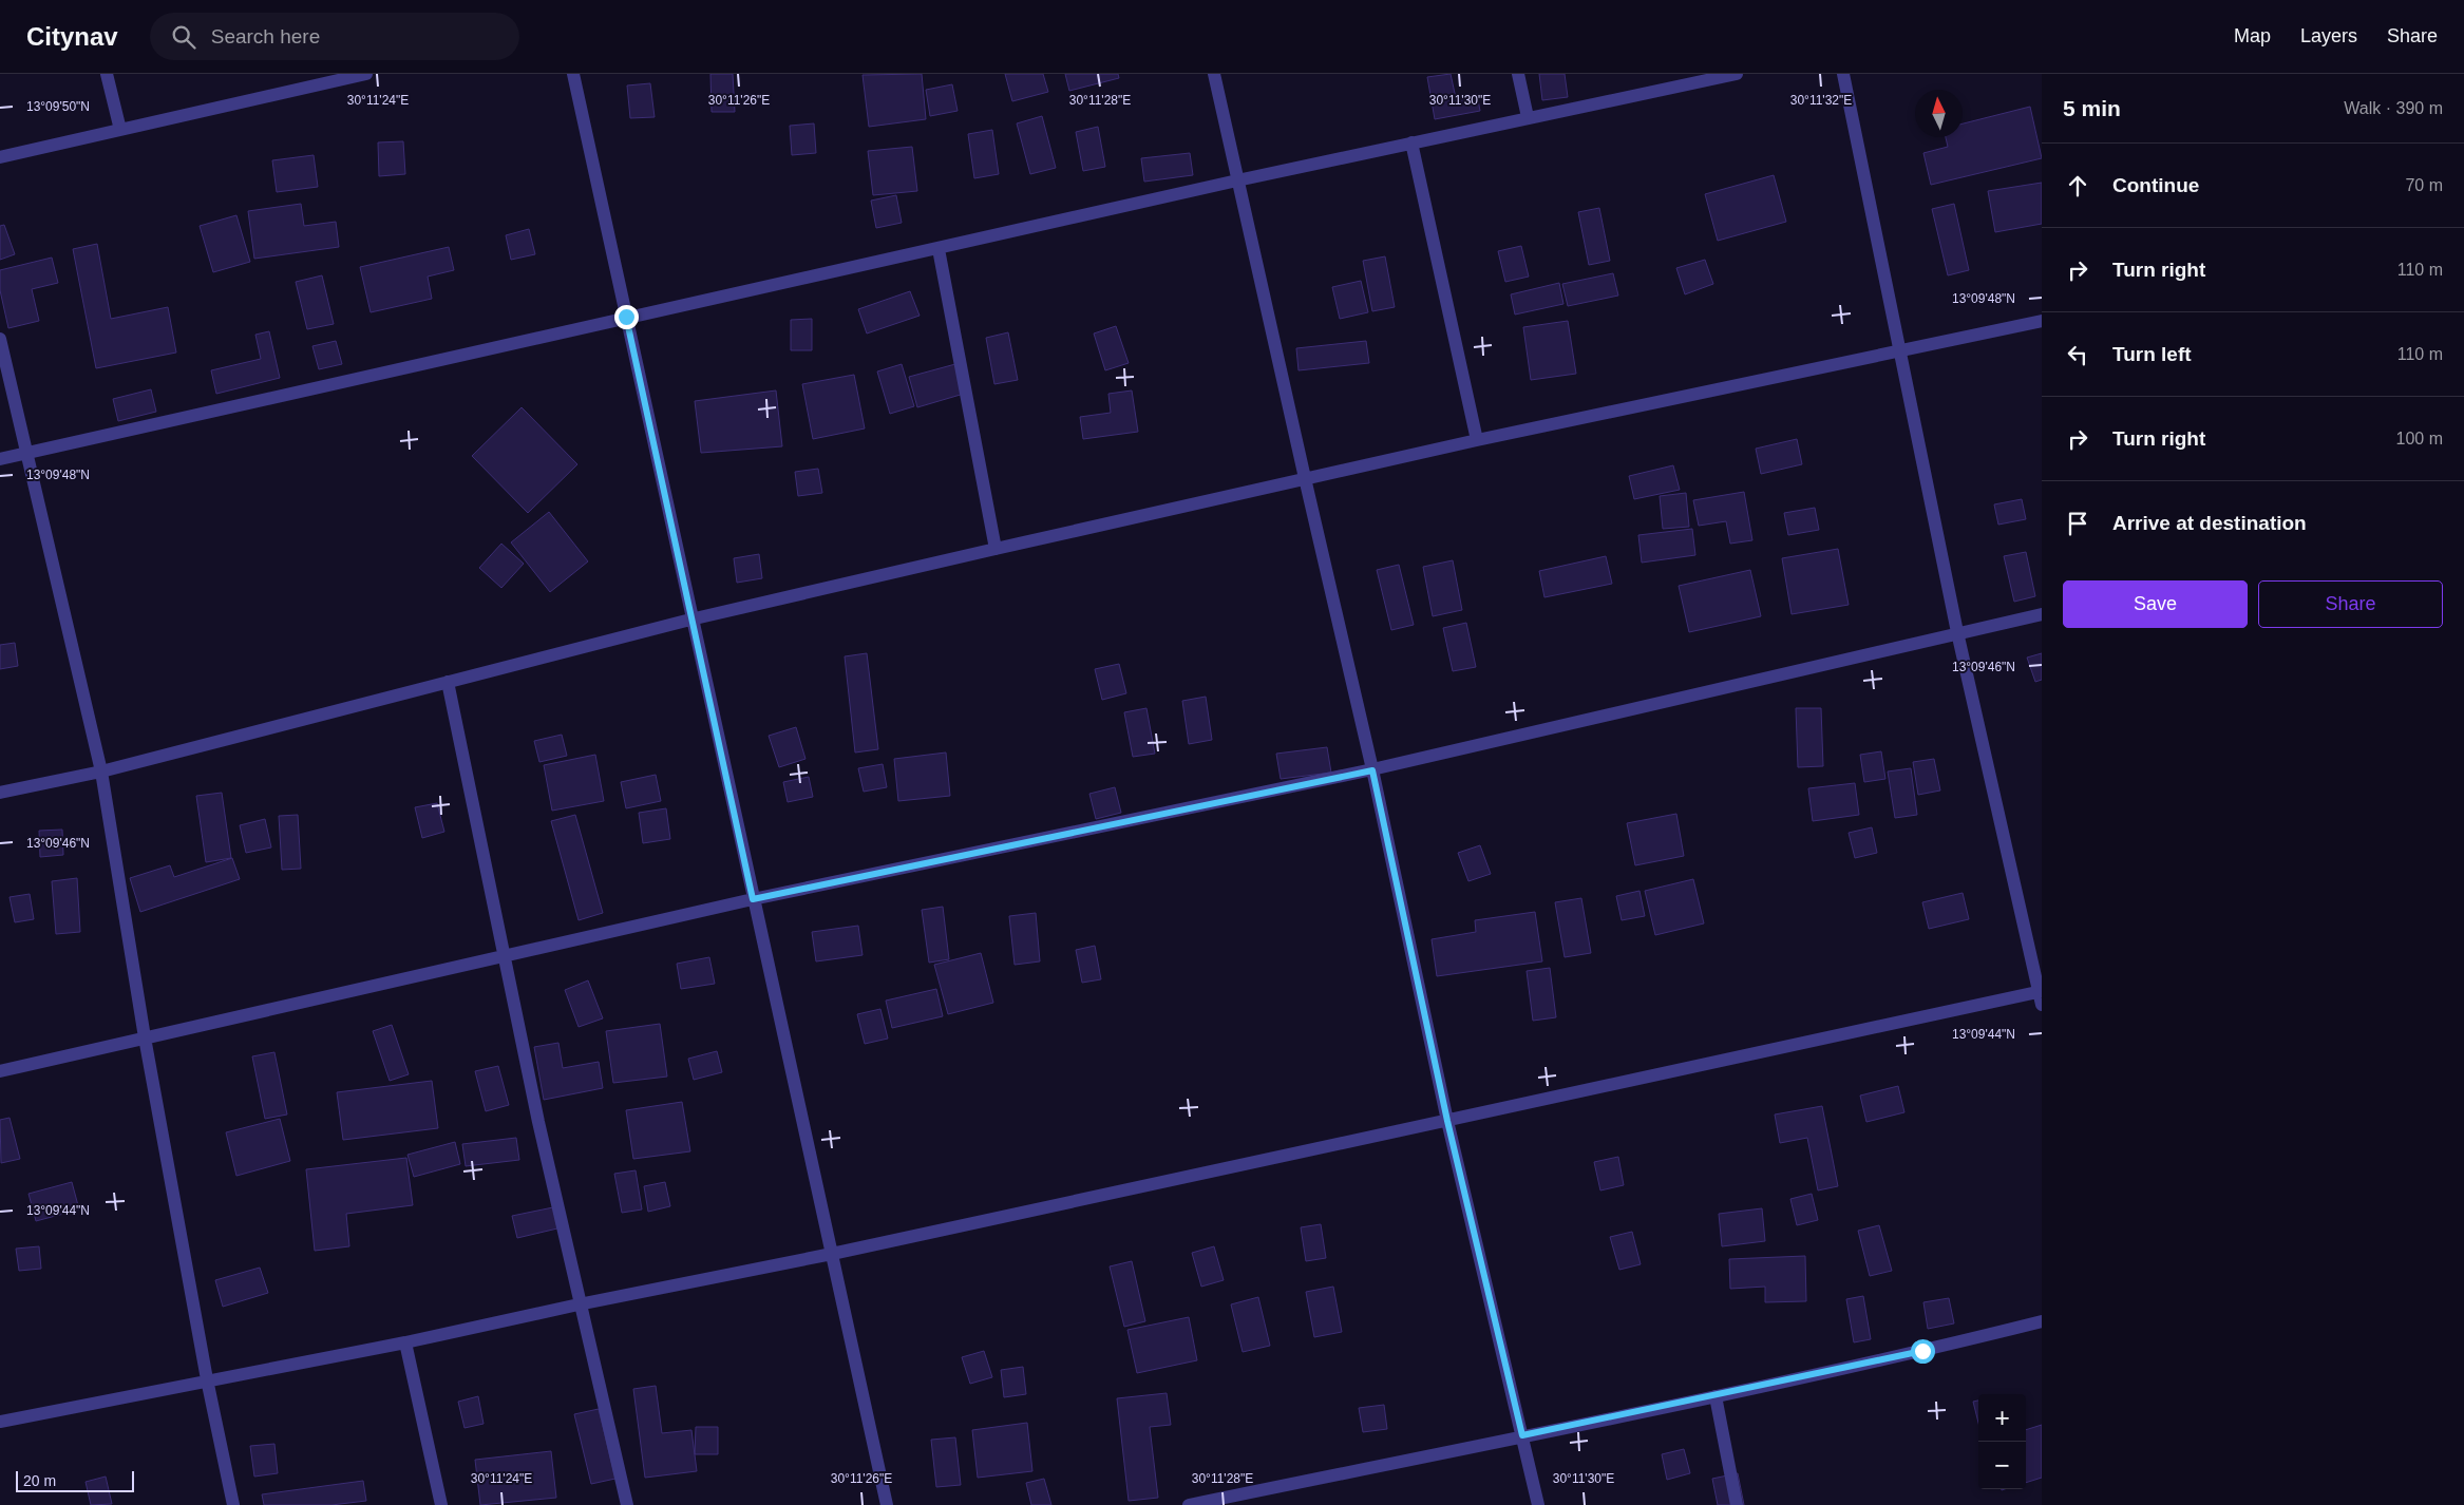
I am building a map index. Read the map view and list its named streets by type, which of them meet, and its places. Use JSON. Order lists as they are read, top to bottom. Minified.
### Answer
{"scale_bar":"20 m","north":"top","page":{"header":"Citynav","search":"Search here","nav":["Map","Layers","Share"],"heading":["5 min","Walk · 390 m"],"list":[["Continue","70 m"],["Turn right","110 m"],["Turn left","110 m"],["Turn right","100 m"],"Arrive at destination"],"buttons":["Save","Share"],"map_buttons":["+","−"],"scale":"20 m"},"coordinates":["30°11'24\"E","30°11'26\"E","30°11'28\"E","30°11'30\"E","30°11'32\"E","13°09'50\"N","13°09'48\"N","13°09'46\"N","13°09'44\"N"]}
